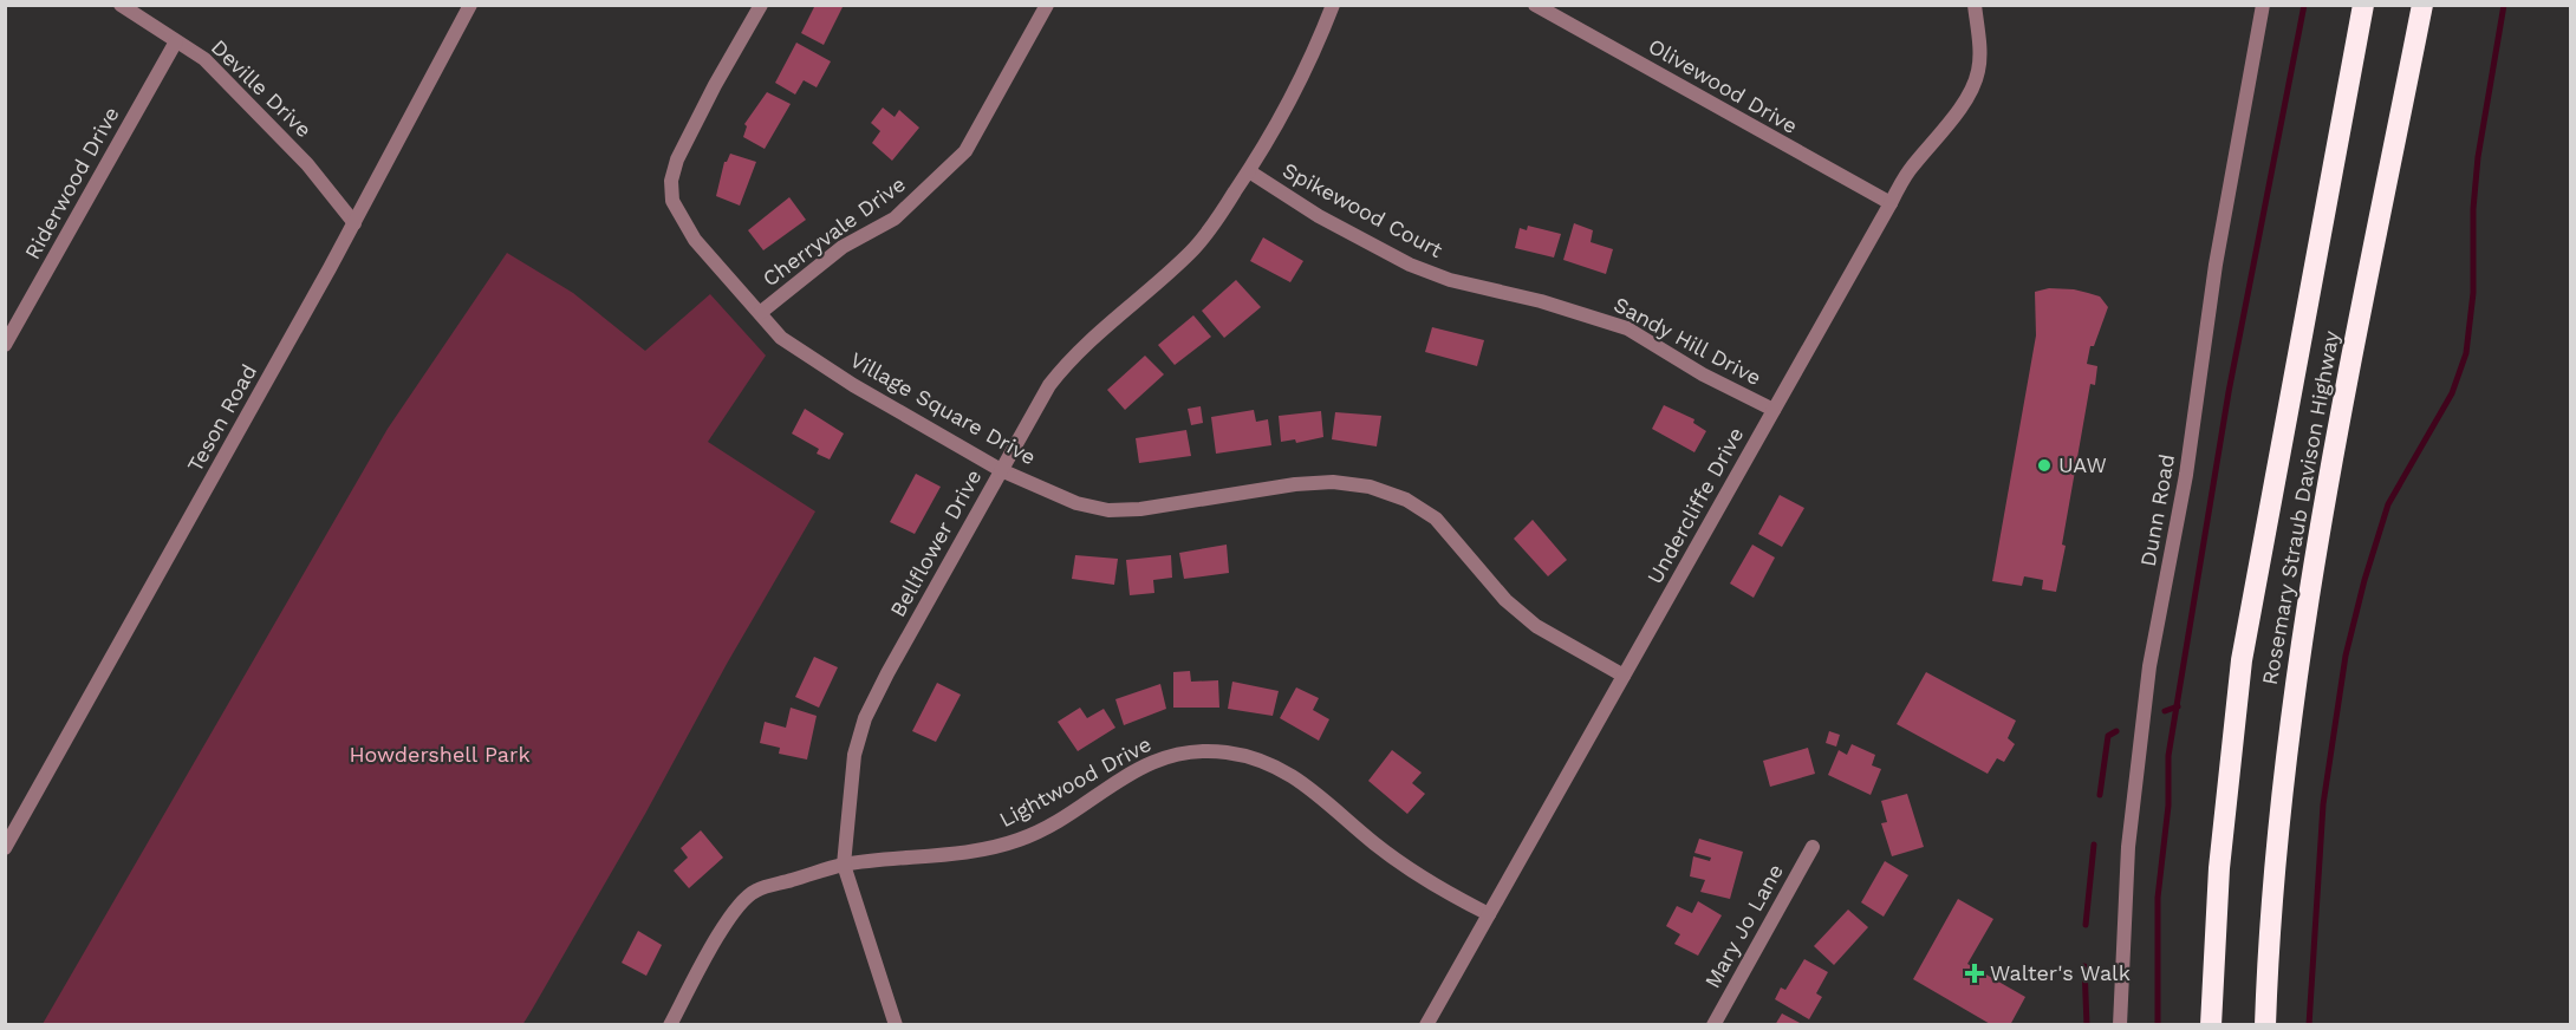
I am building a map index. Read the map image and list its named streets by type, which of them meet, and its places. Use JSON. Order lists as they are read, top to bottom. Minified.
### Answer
{"streets":{"highway":["Rosemary Straub Davison Highway"],"street":["Olivewood Drive","Deville Drive","Riderwood Drive","Spikewood Court","Cherryvale Drive","Sandy Hill Drive","Village Square Drive","Teson Road","Undercliffe Drive","Dunn Road","Bellflower Drive","Lightwood Drive","Mary Jo Lane"]},"crossings":[["Olivewood Drive","Undercliffe Drive"],["Deville Drive","Riderwood Drive"],["Deville Drive","Teson Road"],["Spikewood Court","Sandy Hill Drive"],["Spikewood Court","Bellflower Drive"],["Cherryvale Drive","Village Square Drive"],["Sandy Hill Drive","Undercliffe Drive"],["Village Square Drive","Undercliffe Drive"],["Village Square Drive","Bellflower Drive"],["Undercliffe Drive","Lightwood Drive"],["Bellflower Drive","Lightwood Drive"]],"parks":["Howdershell Park"],"places":{"other":["UAW"],"health":["Walter's Walk"]}}
